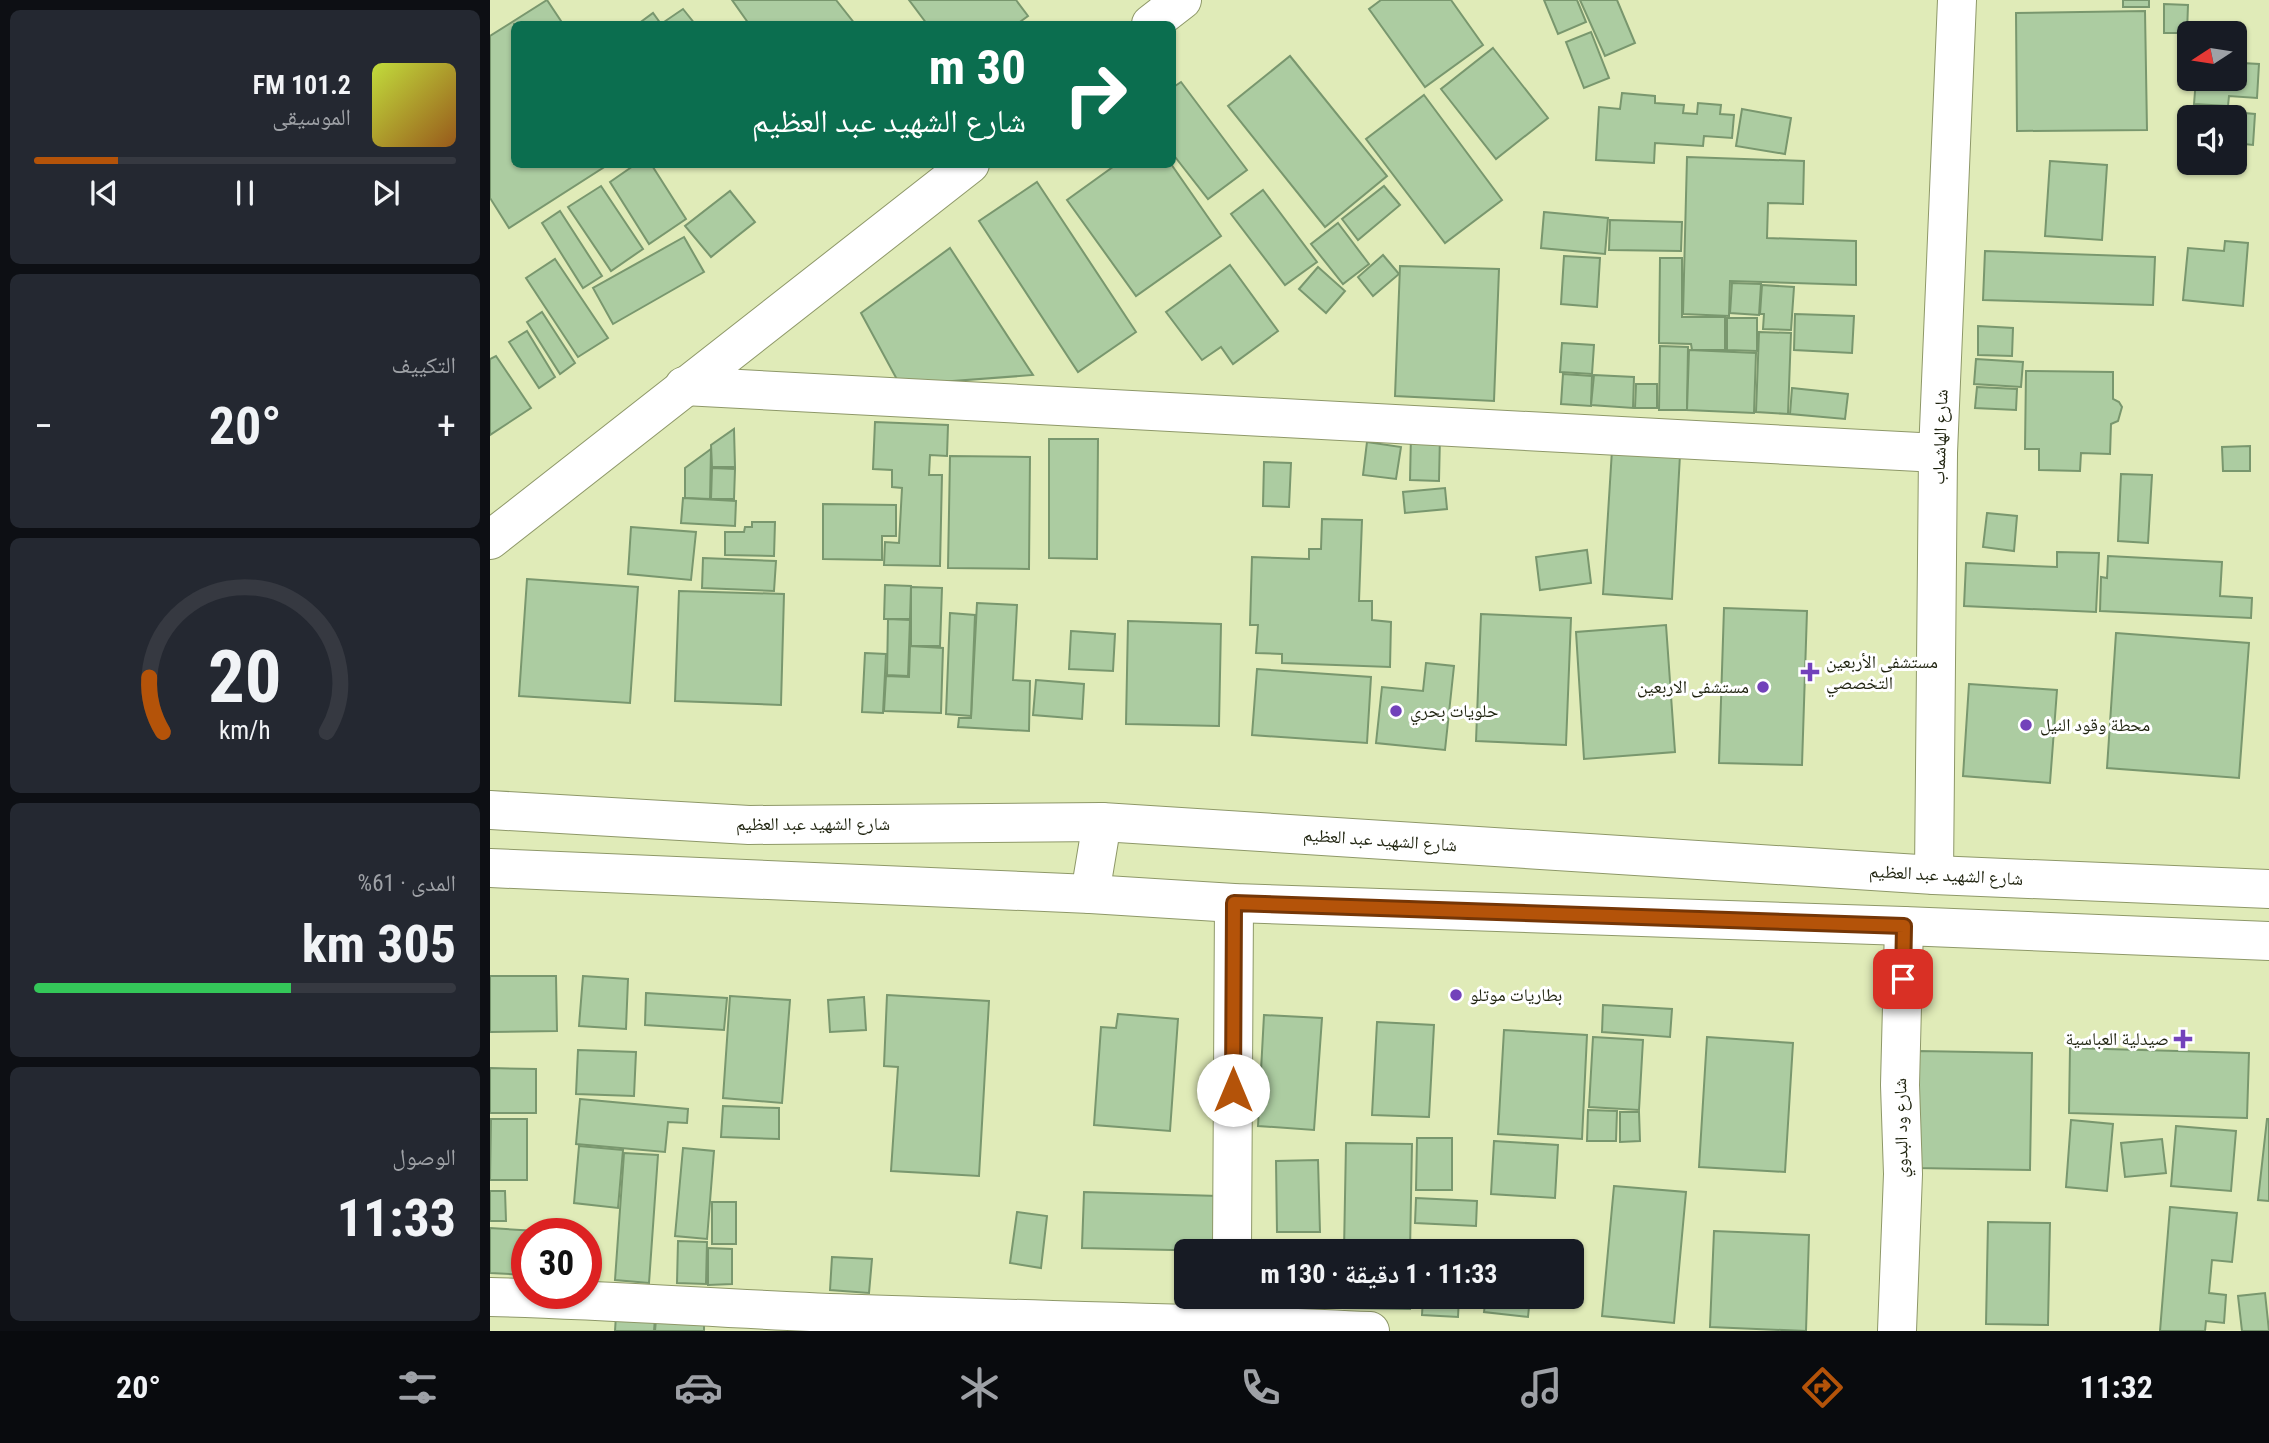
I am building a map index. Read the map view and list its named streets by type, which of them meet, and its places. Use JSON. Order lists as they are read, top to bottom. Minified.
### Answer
{"streets":{"street":["شارع الهاشماب","شارع الشهيد عبد العظيم","شارع ود البدوي"]},"crossings":[["شارع الهاشماب","شارع الشهيد عبد العظيم"]],"places":{"health":["مستشفى الأربعين التخصصي","صيدلية العباسية"],"other":["مستشفى الاربعين","حلويات بحري","محطة وقود النيل","بطاريات موتلو"]},"north":"left","page":{"turn":["30 m","شارع الشهيد عبد العظيم"],"song":["101.2 FM","الموسيقى"],"tile":["التكييف",["المدى · 61%","305 km"],["الوصول","11:33"]],"heat":["−","20°","+"],"limit":"30","trip":"11:33 · 1 دقيقة · 130 m","tabs":["11:32","20°"],"gauge":["20","km/h"]}}
